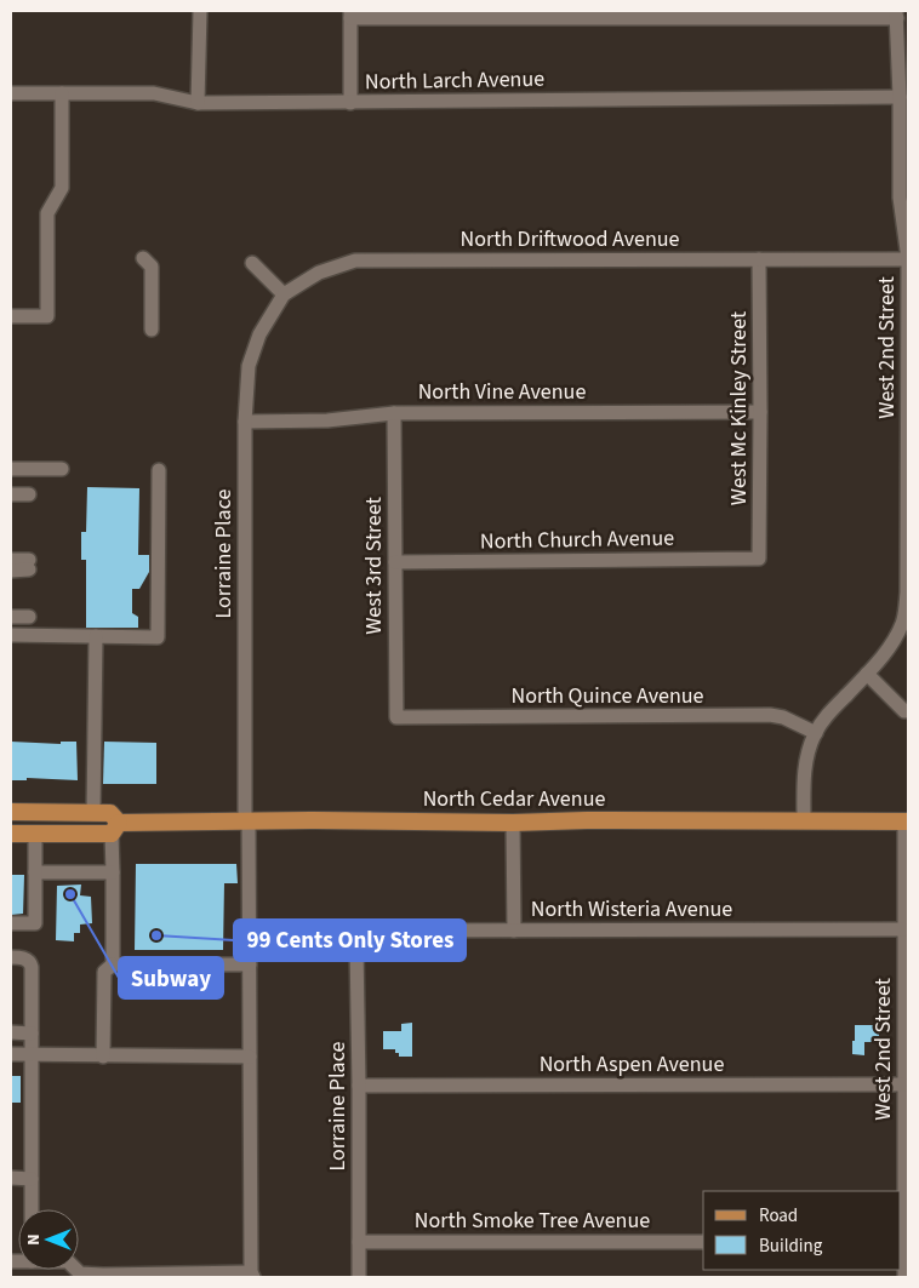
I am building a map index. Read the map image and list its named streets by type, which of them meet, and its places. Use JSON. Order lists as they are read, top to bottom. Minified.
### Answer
{"streets":{"main road":["North Cedar Avenue"],"street":["North Larch Avenue","North Driftwood Avenue","West 2nd Street","North Vine Avenue","West Mc Kinley Street","North Church Avenue","Lorraine Place","West 3rd Street","North Quince Avenue","North Wisteria Avenue","North Aspen Avenue","North Smoke Tree Avenue"]},"crossings":[["North Larch Avenue","West 2nd Street"],["North Driftwood Avenue","West 2nd Street"],["North Driftwood Avenue","West Mc Kinley Street"],["North Driftwood Avenue","Lorraine Place"],["West 2nd Street","North Quince Avenue"],["West 2nd Street","North Cedar Avenue"],["West 2nd Street","North Wisteria Avenue"],["West 2nd Street","North Aspen Avenue"],["North Vine Avenue","West Mc Kinley Street"],["North Vine Avenue","Lorraine Place"],["North Vine Avenue","West 3rd Street"],["West Mc Kinley Street","North Church Avenue"],["North Church Avenue","West 3rd Street"],["Lorraine Place","North Cedar Avenue"],["Lorraine Place","North Wisteria Avenue"],["Lorraine Place","North Aspen Avenue"],["Lorraine Place","North Smoke Tree Avenue"],["West 3rd Street","North Quince Avenue"]],"places":["Subway","99 Cents Only Stores"],"legend":["Road","Building"],"north":"left"}
